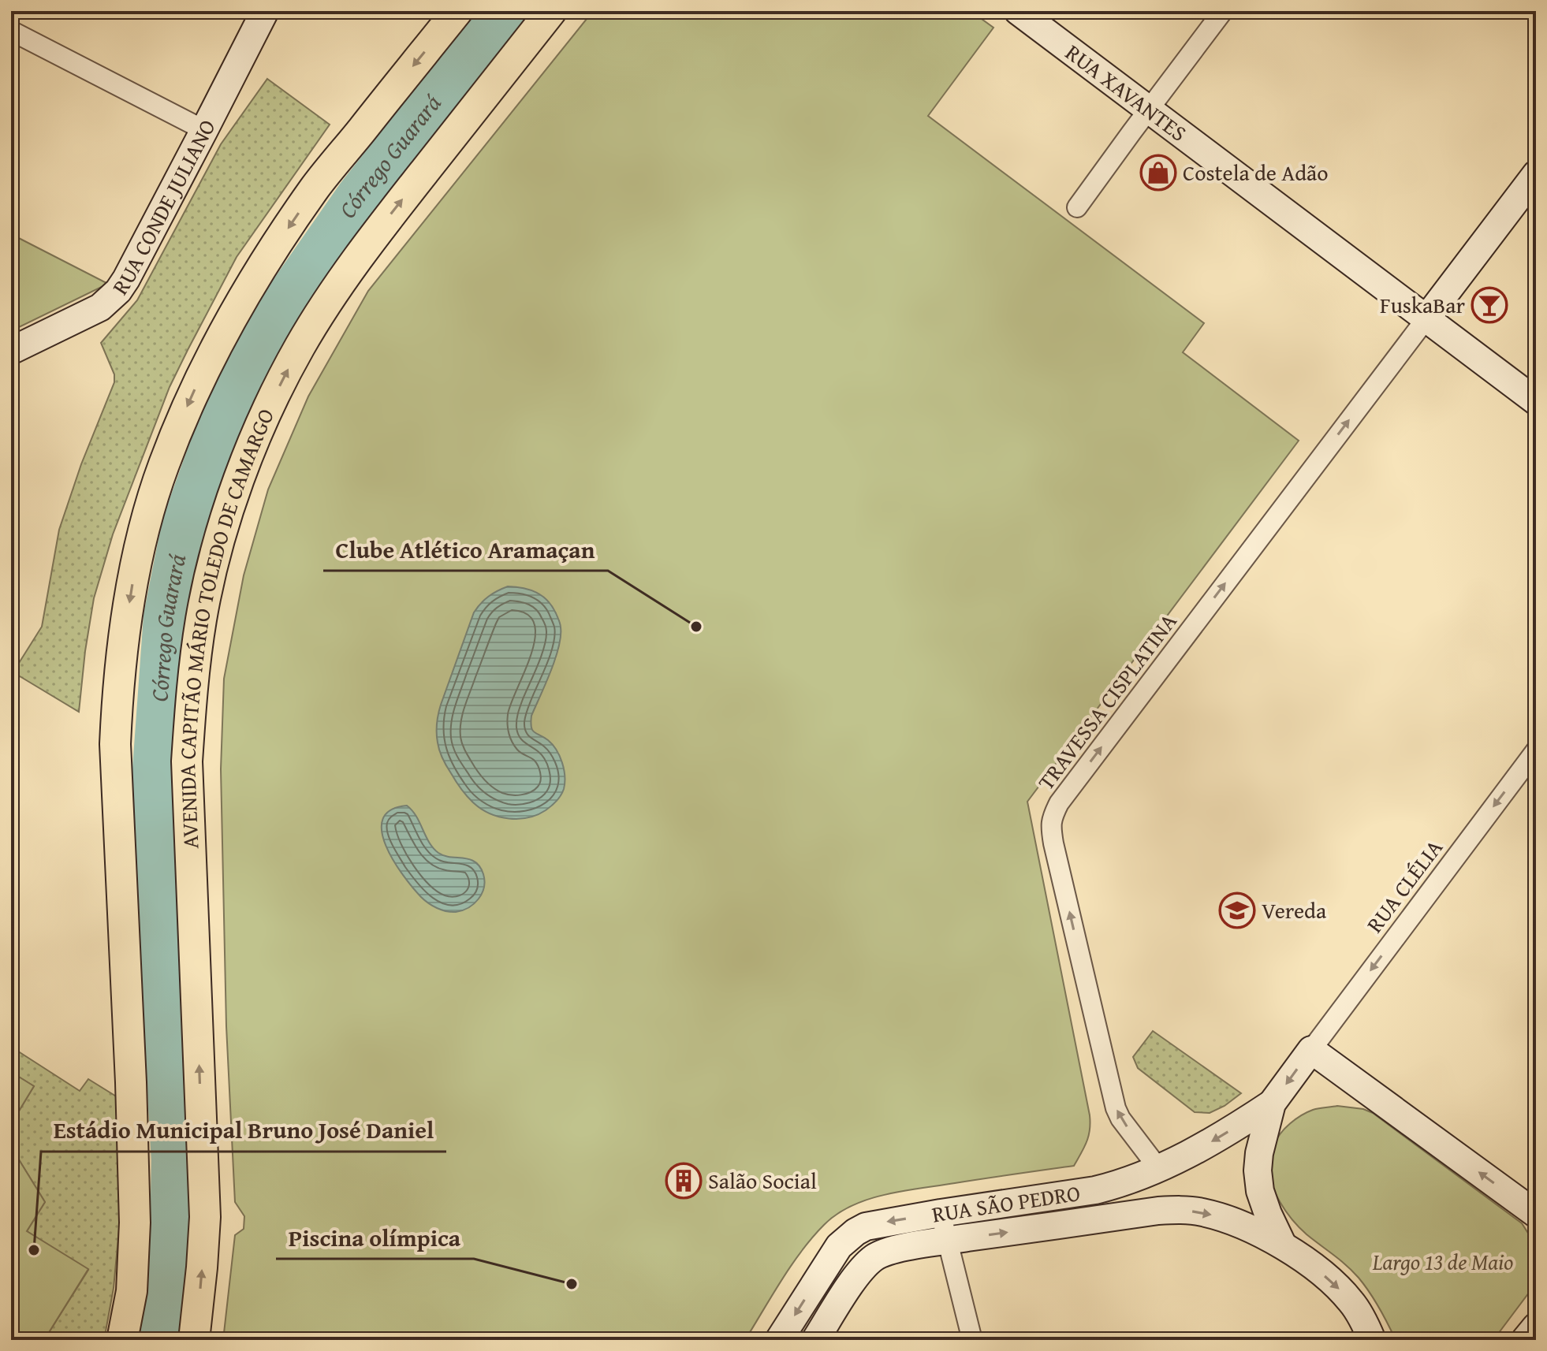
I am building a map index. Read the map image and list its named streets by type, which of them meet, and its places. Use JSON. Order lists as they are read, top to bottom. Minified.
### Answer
{"streets":{"main road":["AVENIDA CAPITÃO MÁRIO TOLEDO DE CAMARGO"],"street":["RUA XAVANTES","RUA CONDE JULIANO","TRAVESSA CISPLATINA","RUA CLÉLIA","RUA SÃO PEDRO"]},"crossings":[["RUA XAVANTES","TRAVESSA CISPLATINA"],["TRAVESSA CISPLATINA","RUA SÃO PEDRO"]],"one_way":["TRAVESSA CISPLATINA","RUA CLÉLIA"],"water":["Córrego Guarará"],"parks":["Largo 13 de Maio"],"places":{"shop":["Costela de Adão"],"bar":["FuskaBar"],"other":["Clube Atlético Aramaçan","Estádio Municipal Bruno José Daniel","Piscina olímpica"],"school or university":["Vereda"],"building":["Salão Social"]}}
